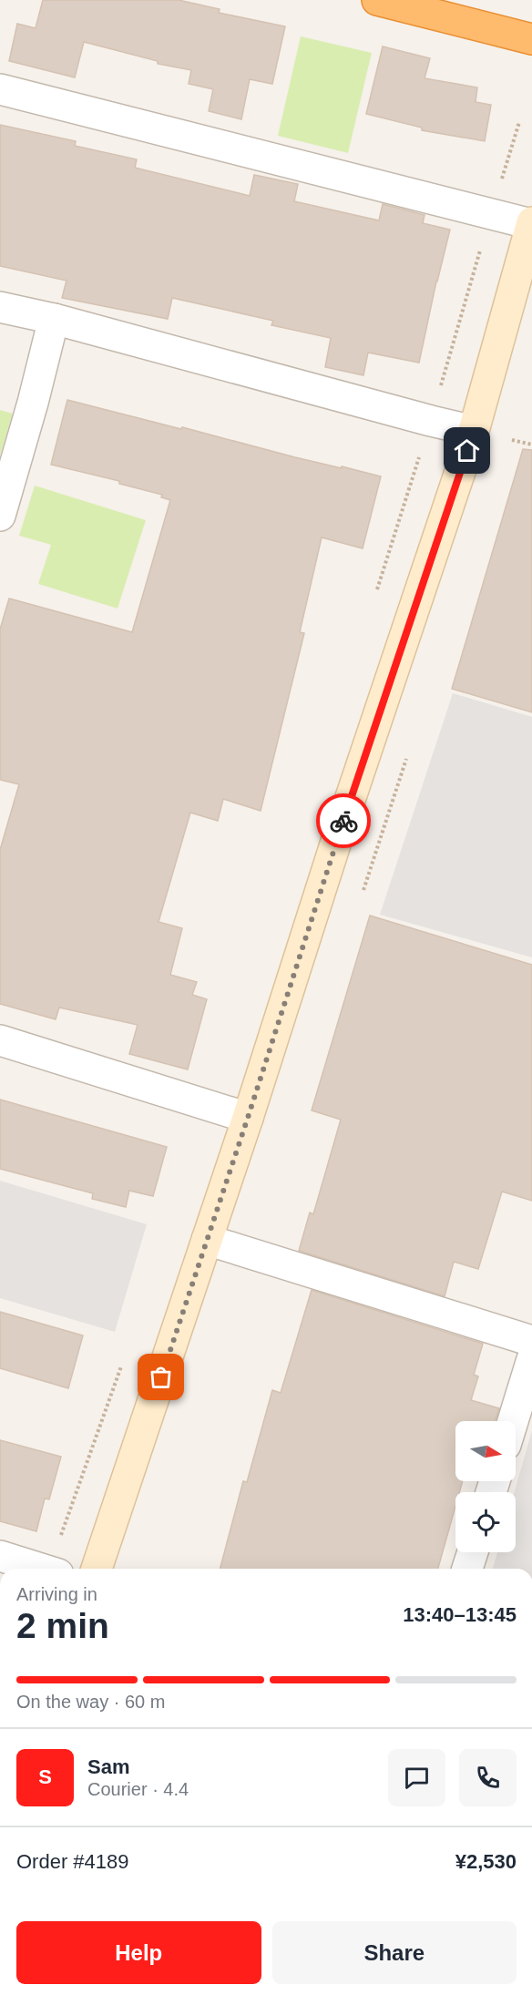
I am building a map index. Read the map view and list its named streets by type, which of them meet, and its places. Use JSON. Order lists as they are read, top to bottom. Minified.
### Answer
{"north":"right","page":{"heading":["2 min","Arriving in","13:40–13:45"],"panel":["Sam","Courier · 4.4","Order #4189","¥2,530"],"bar":"On the way · 60 m","round":"S","buttons":["Help","Share"]}}
